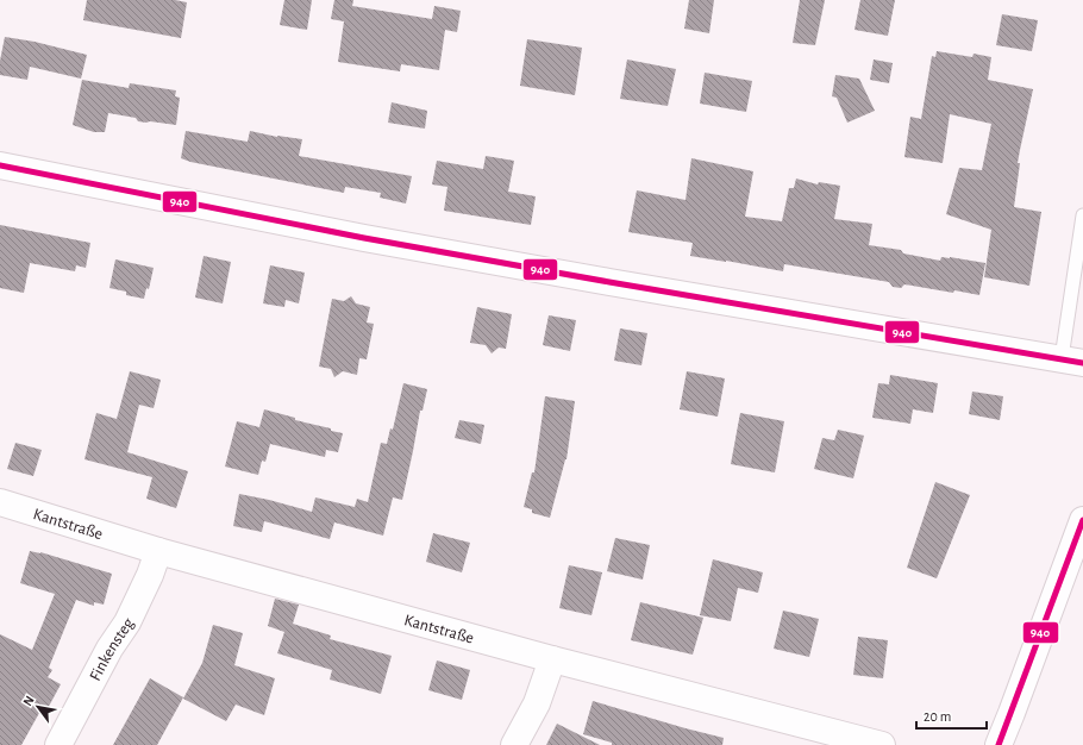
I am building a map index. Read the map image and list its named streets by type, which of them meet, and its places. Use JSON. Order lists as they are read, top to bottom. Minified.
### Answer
{"streets":{"street":["Kantstraße","Finkensteg"]},"crossings":[["Kantstraße","Finkensteg"]],"lines":["transit line 940"],"scale_bar":"20 m","north":"top left"}
